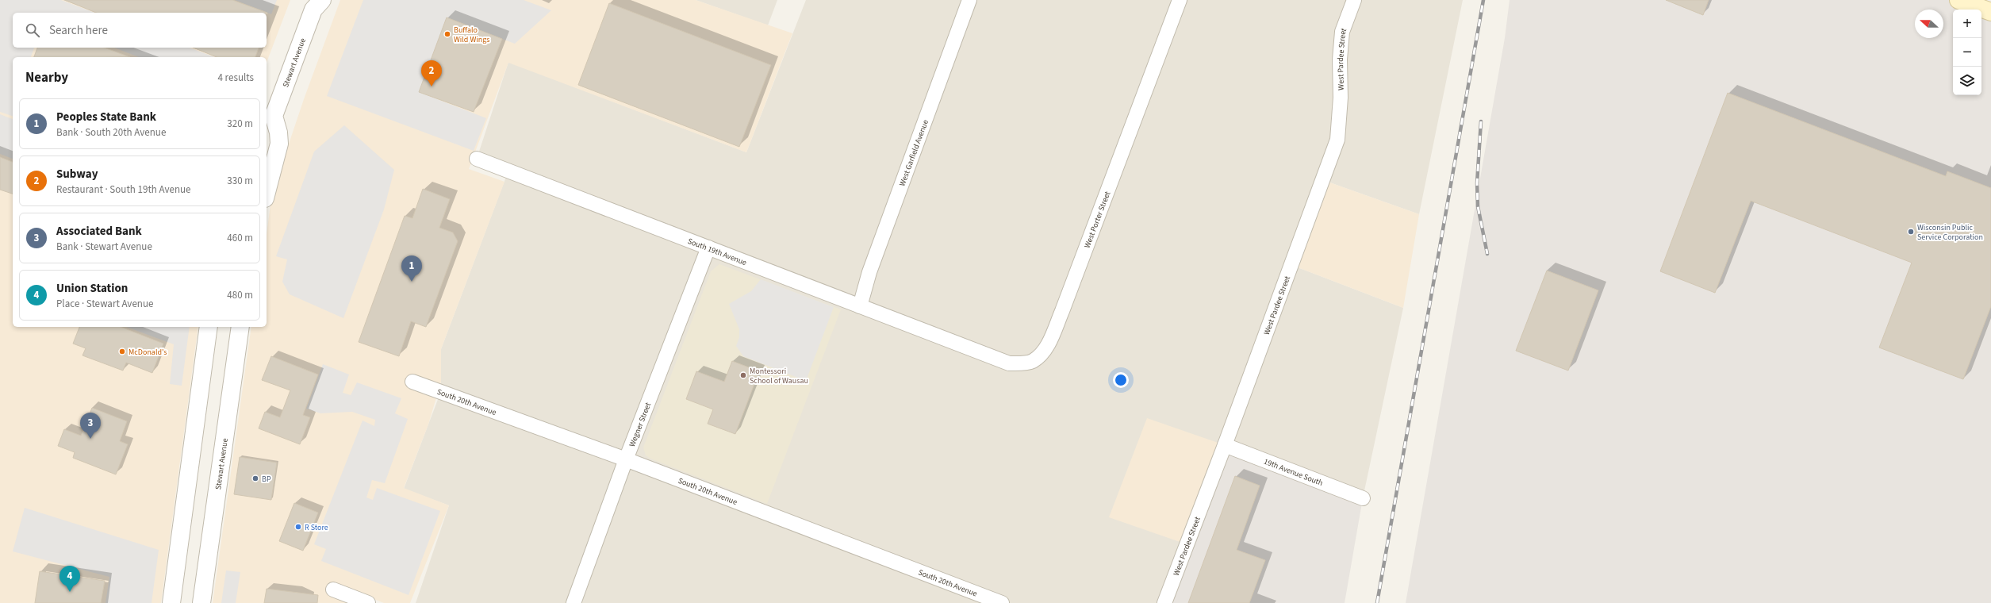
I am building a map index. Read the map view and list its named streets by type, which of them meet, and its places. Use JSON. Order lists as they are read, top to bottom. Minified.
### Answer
{"streets":{"street":["West Pardee Street","Stewart Avenue","West Garfield Avenue","West Porter Street","South 19th Avenue","South 20th Avenue","Wegner Street","19th Avenue South"]},"crossings":[["West Pardee Street","19th Avenue South"],["West Garfield Avenue","South 19th Avenue"],["West Porter Street","South 19th Avenue"],["South 19th Avenue","Wegner Street"],["South 20th Avenue","Wegner Street"]],"places":["Buffalo Wild Wings","Wisconsin Public Service Corporation","McDonald's","Montessori School of Wausau","BP","R Store"],"north":"left","page":{"map_buttons":["+","−"],"search":"Search here","heading":["Nearby","4 results"],"pins":["2","1","3","4"],"list":[{"mark":"1","name":"Peoples State Bank","note":"Bank · South 20th Avenue","value":"320 m"},{"mark":"2","name":"Subway","note":"Restaurant · South 19th Avenue","value":"330 m"},{"mark":"3","name":"Associated Bank","note":"Bank · Stewart Avenue","value":"460 m"},{"mark":"4","name":"Union Station","note":"Place · Stewart Avenue","value":"480 m"}]}}
